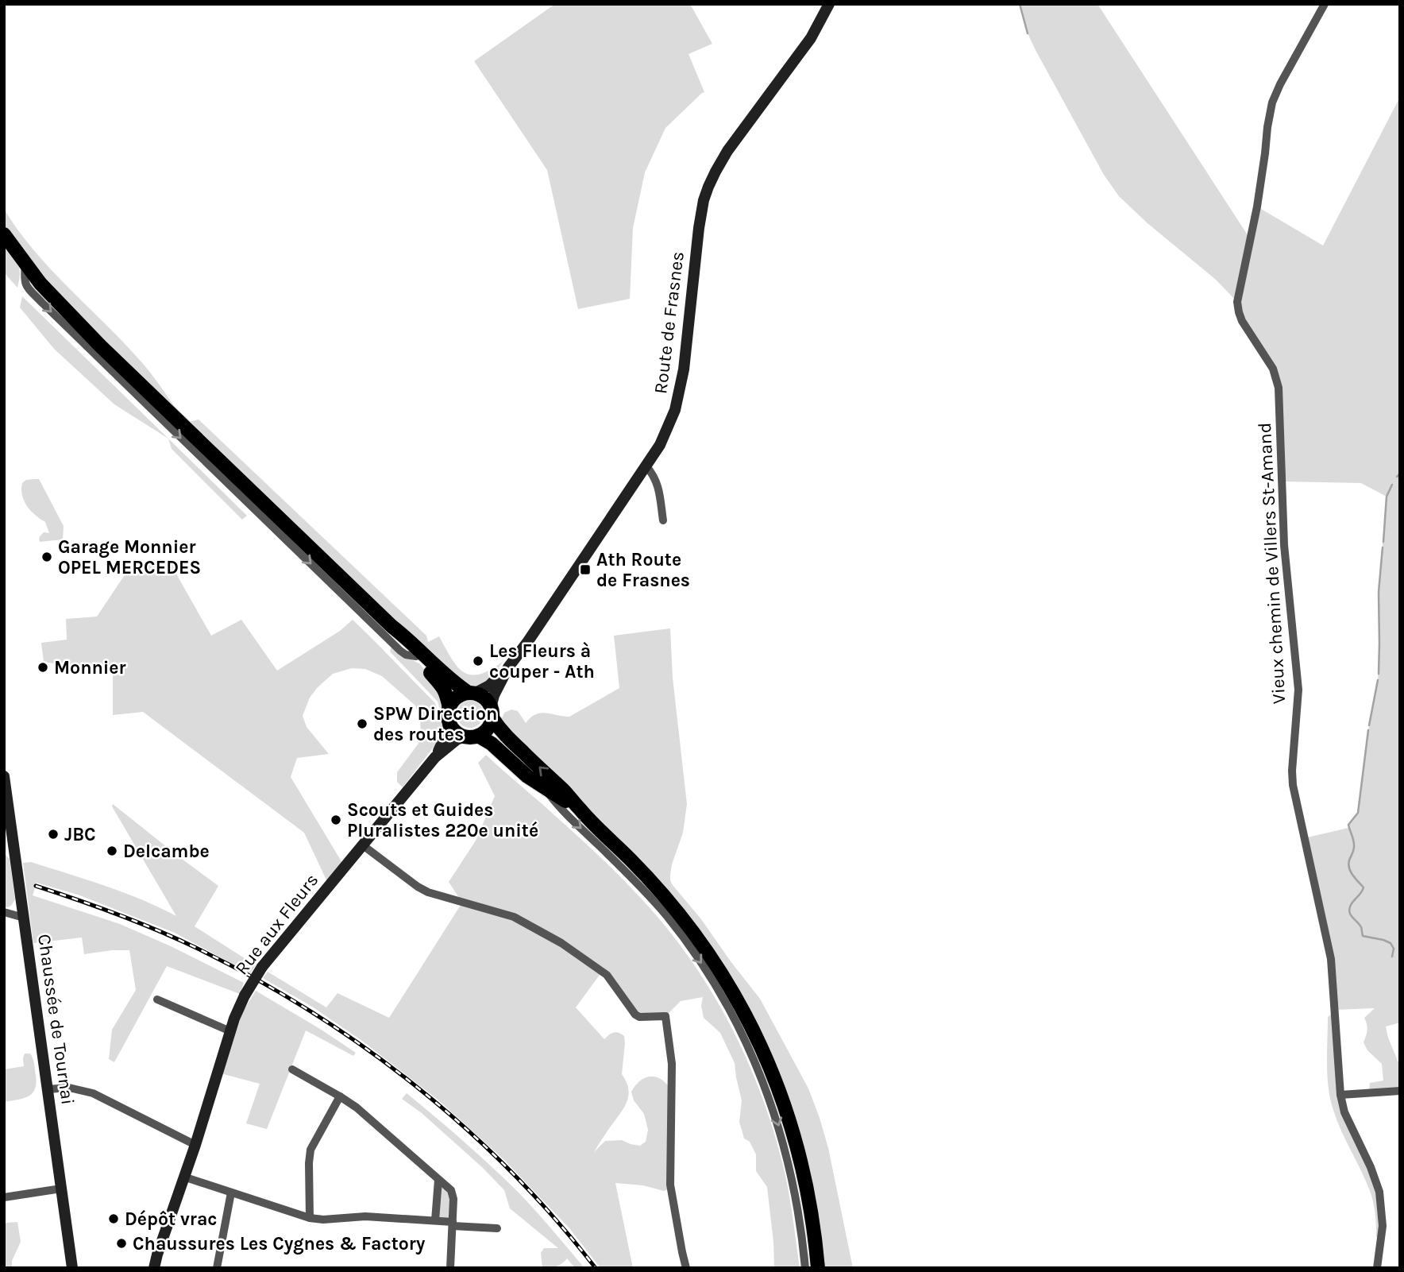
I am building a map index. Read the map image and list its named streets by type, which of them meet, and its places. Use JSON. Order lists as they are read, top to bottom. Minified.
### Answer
{"streets":{"main road":["Route de Frasnes","Rue aux Fleurs","Chaussée de Tournai"],"street":["Vieux chemin de Villers St-Amand"]},"crossings":[["Route de Frasnes","Rue aux Fleurs"]],"places":{"other":["Garage Monnier OPEL MERCEDES","Les Fleurs à couper - Ath","Monnier","SPW Direction des routes","Scouts et Guides Pluralistes 220e unité","JBC","Delcambe","Dépôt vrac","Chaussures Les Cygnes & Factory"],"transit":["Ath Route de Frasnes"]}}
